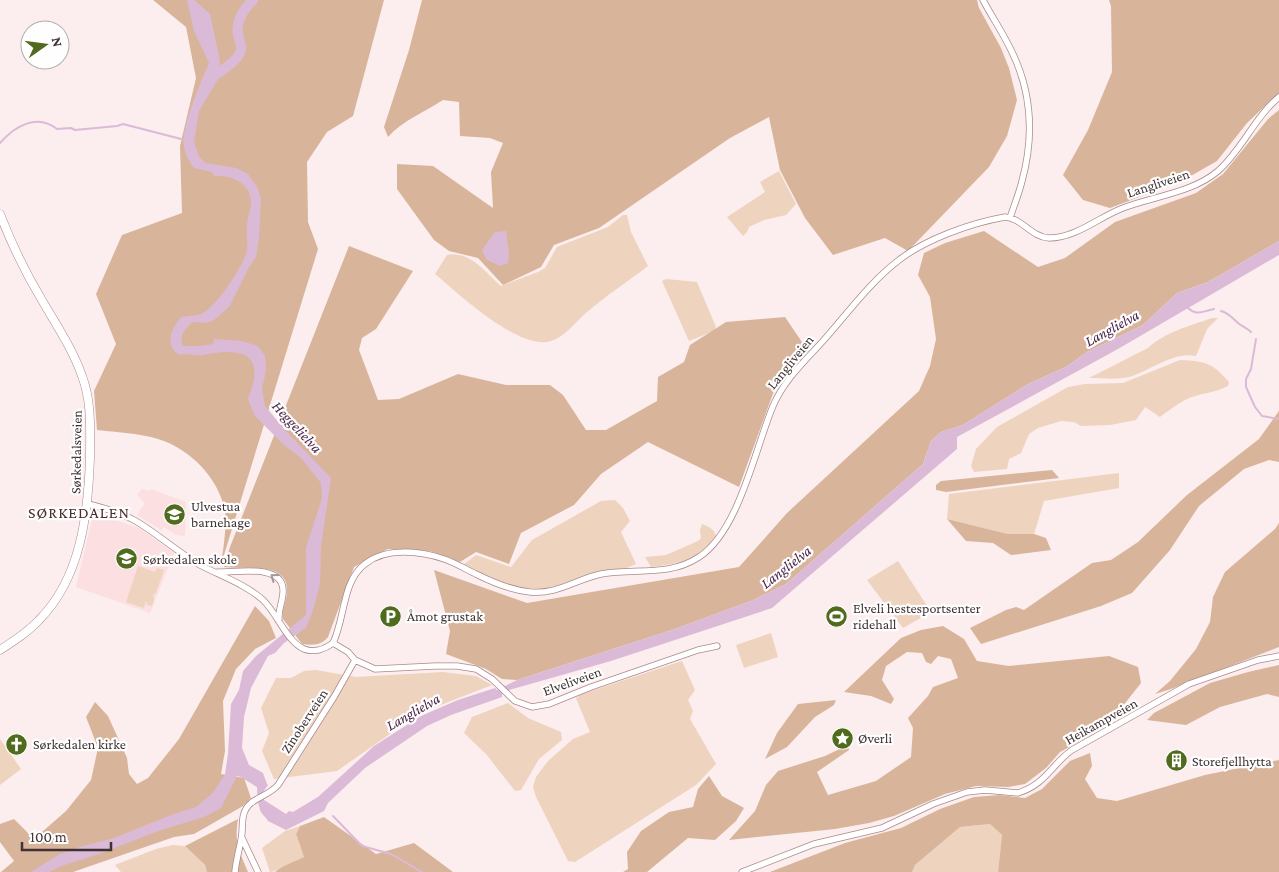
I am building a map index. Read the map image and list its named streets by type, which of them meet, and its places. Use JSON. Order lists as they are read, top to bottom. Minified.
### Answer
{"streets":{"street":["Langliveien","Sørkedalsveien","Elveliveien","Zinoberveien","Heikampveien"]},"crossings":[["Elveliveien","Zinoberveien"]],"districts":["SØRKEDALEN"],"water":["Langlielva","Heggelielva"],"places":{"school or university":["Ulvestua barnehage","Sørkedalen skole"],"parking":["Åmot grustak"],"sports":["Elveli hestesportsenter ridehall"],"place":["Øverli"],"church":["Sørkedalen kirke"],"building":["Storefjellhytta"]},"scale_bar":"100 m","north":"right"}
